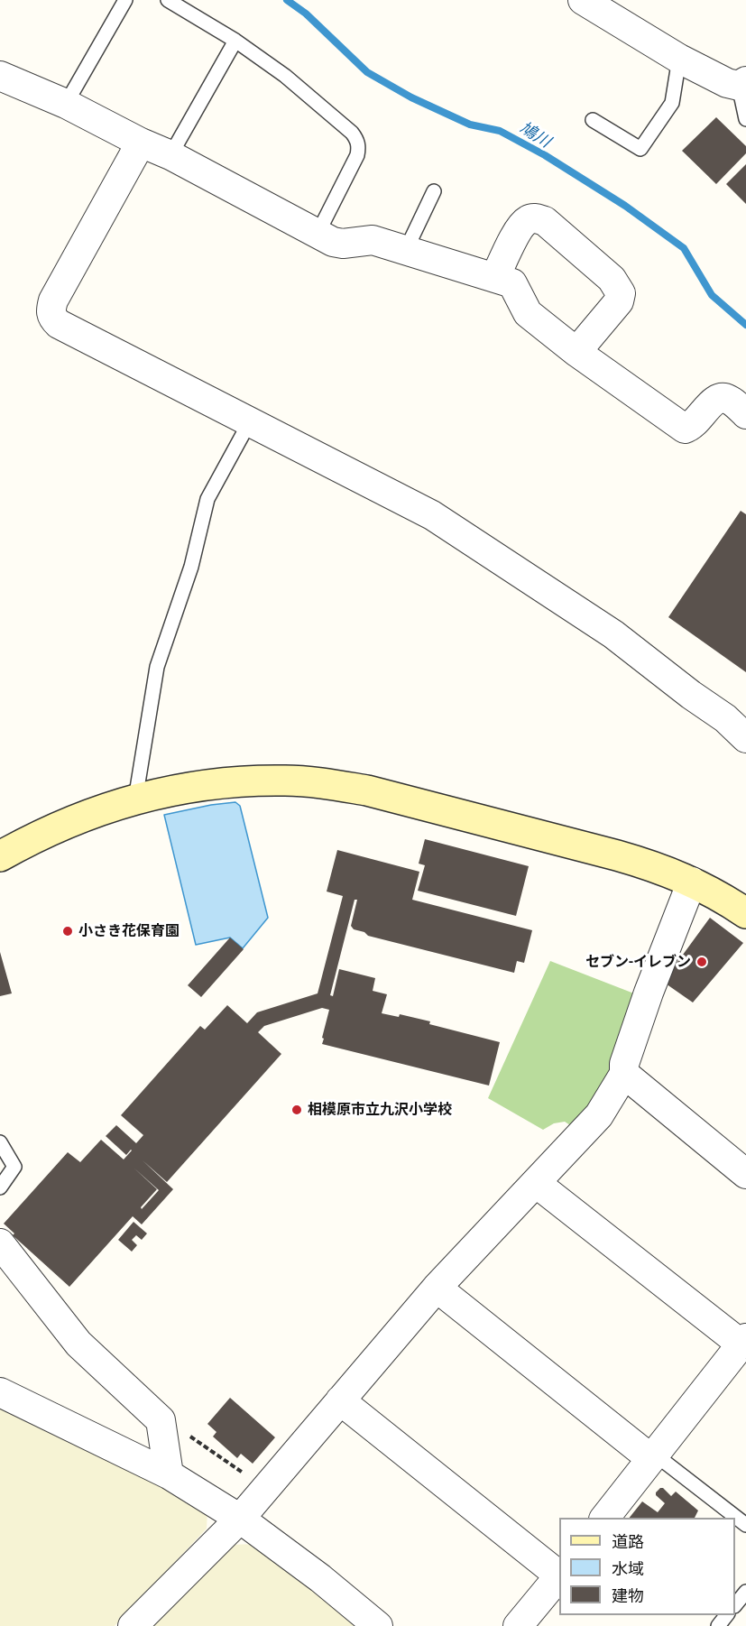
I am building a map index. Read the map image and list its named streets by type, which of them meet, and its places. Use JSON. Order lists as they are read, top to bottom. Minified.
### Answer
{"water":["鳩川"],"places":["小さき花保育園","セブン-イレブン","相模原市立九沢小学校"],"legend":["道路","水域","建物"]}
